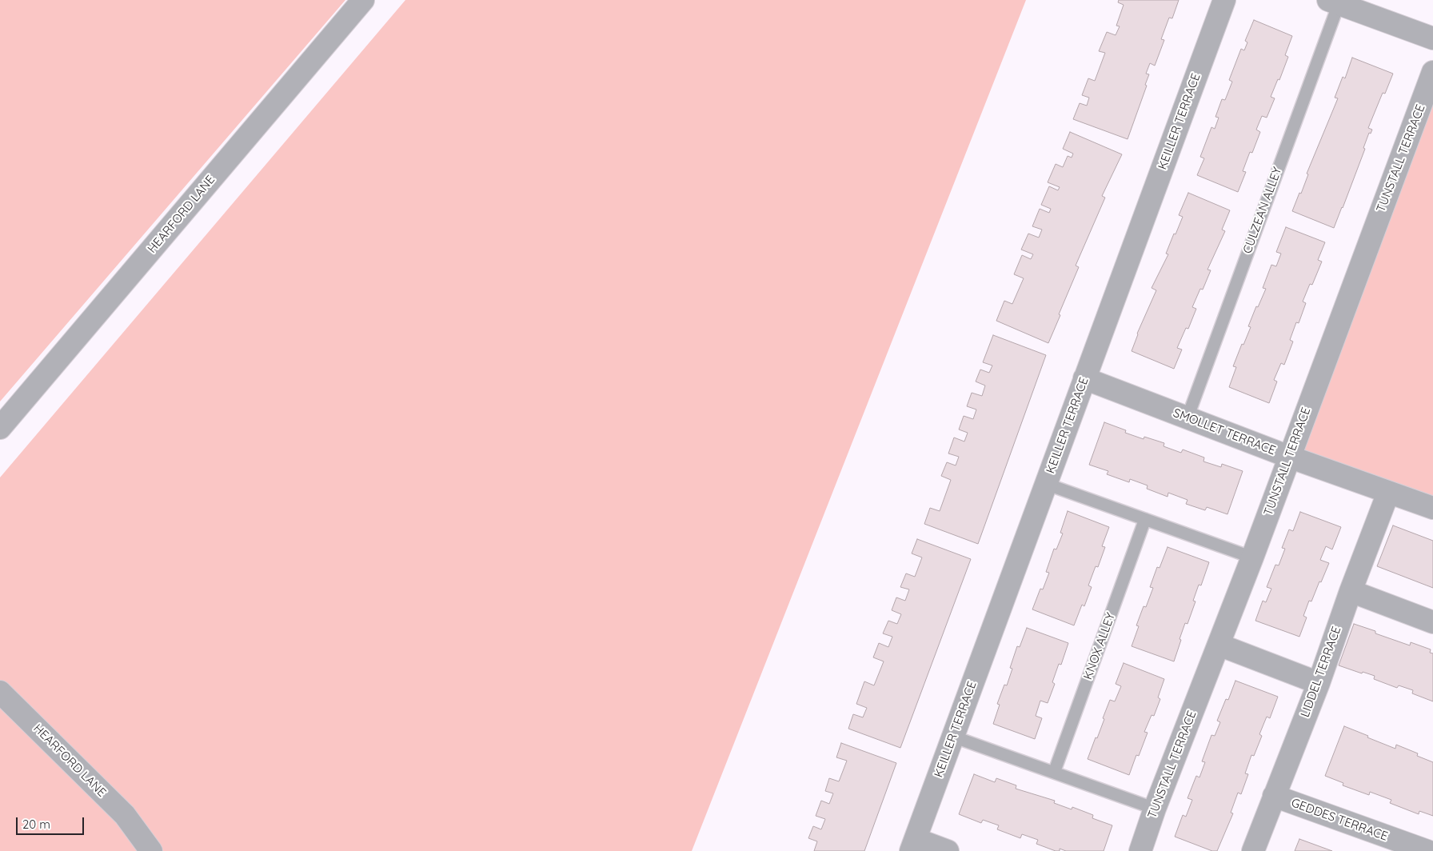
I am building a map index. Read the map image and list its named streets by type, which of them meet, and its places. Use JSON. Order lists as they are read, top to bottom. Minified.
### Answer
{"streets":{"street":["KEILLER TERRACE","TUNSTALL TERRACE","HEARFORD LANE","SMOLLET TERRACE","LIDDEL TERRACE","GEDDES TERRACE"],"lane":["CULZEAN ALLEY","KNOX ALLEY"]},"crossings":[["KEILLER TERRACE","SMOLLET TERRACE"],["TUNSTALL TERRACE","SMOLLET TERRACE"],["CULZEAN ALLEY","SMOLLET TERRACE"],["SMOLLET TERRACE","LIDDEL TERRACE"],["LIDDEL TERRACE","GEDDES TERRACE"]],"scale_bar":"20 m"}
